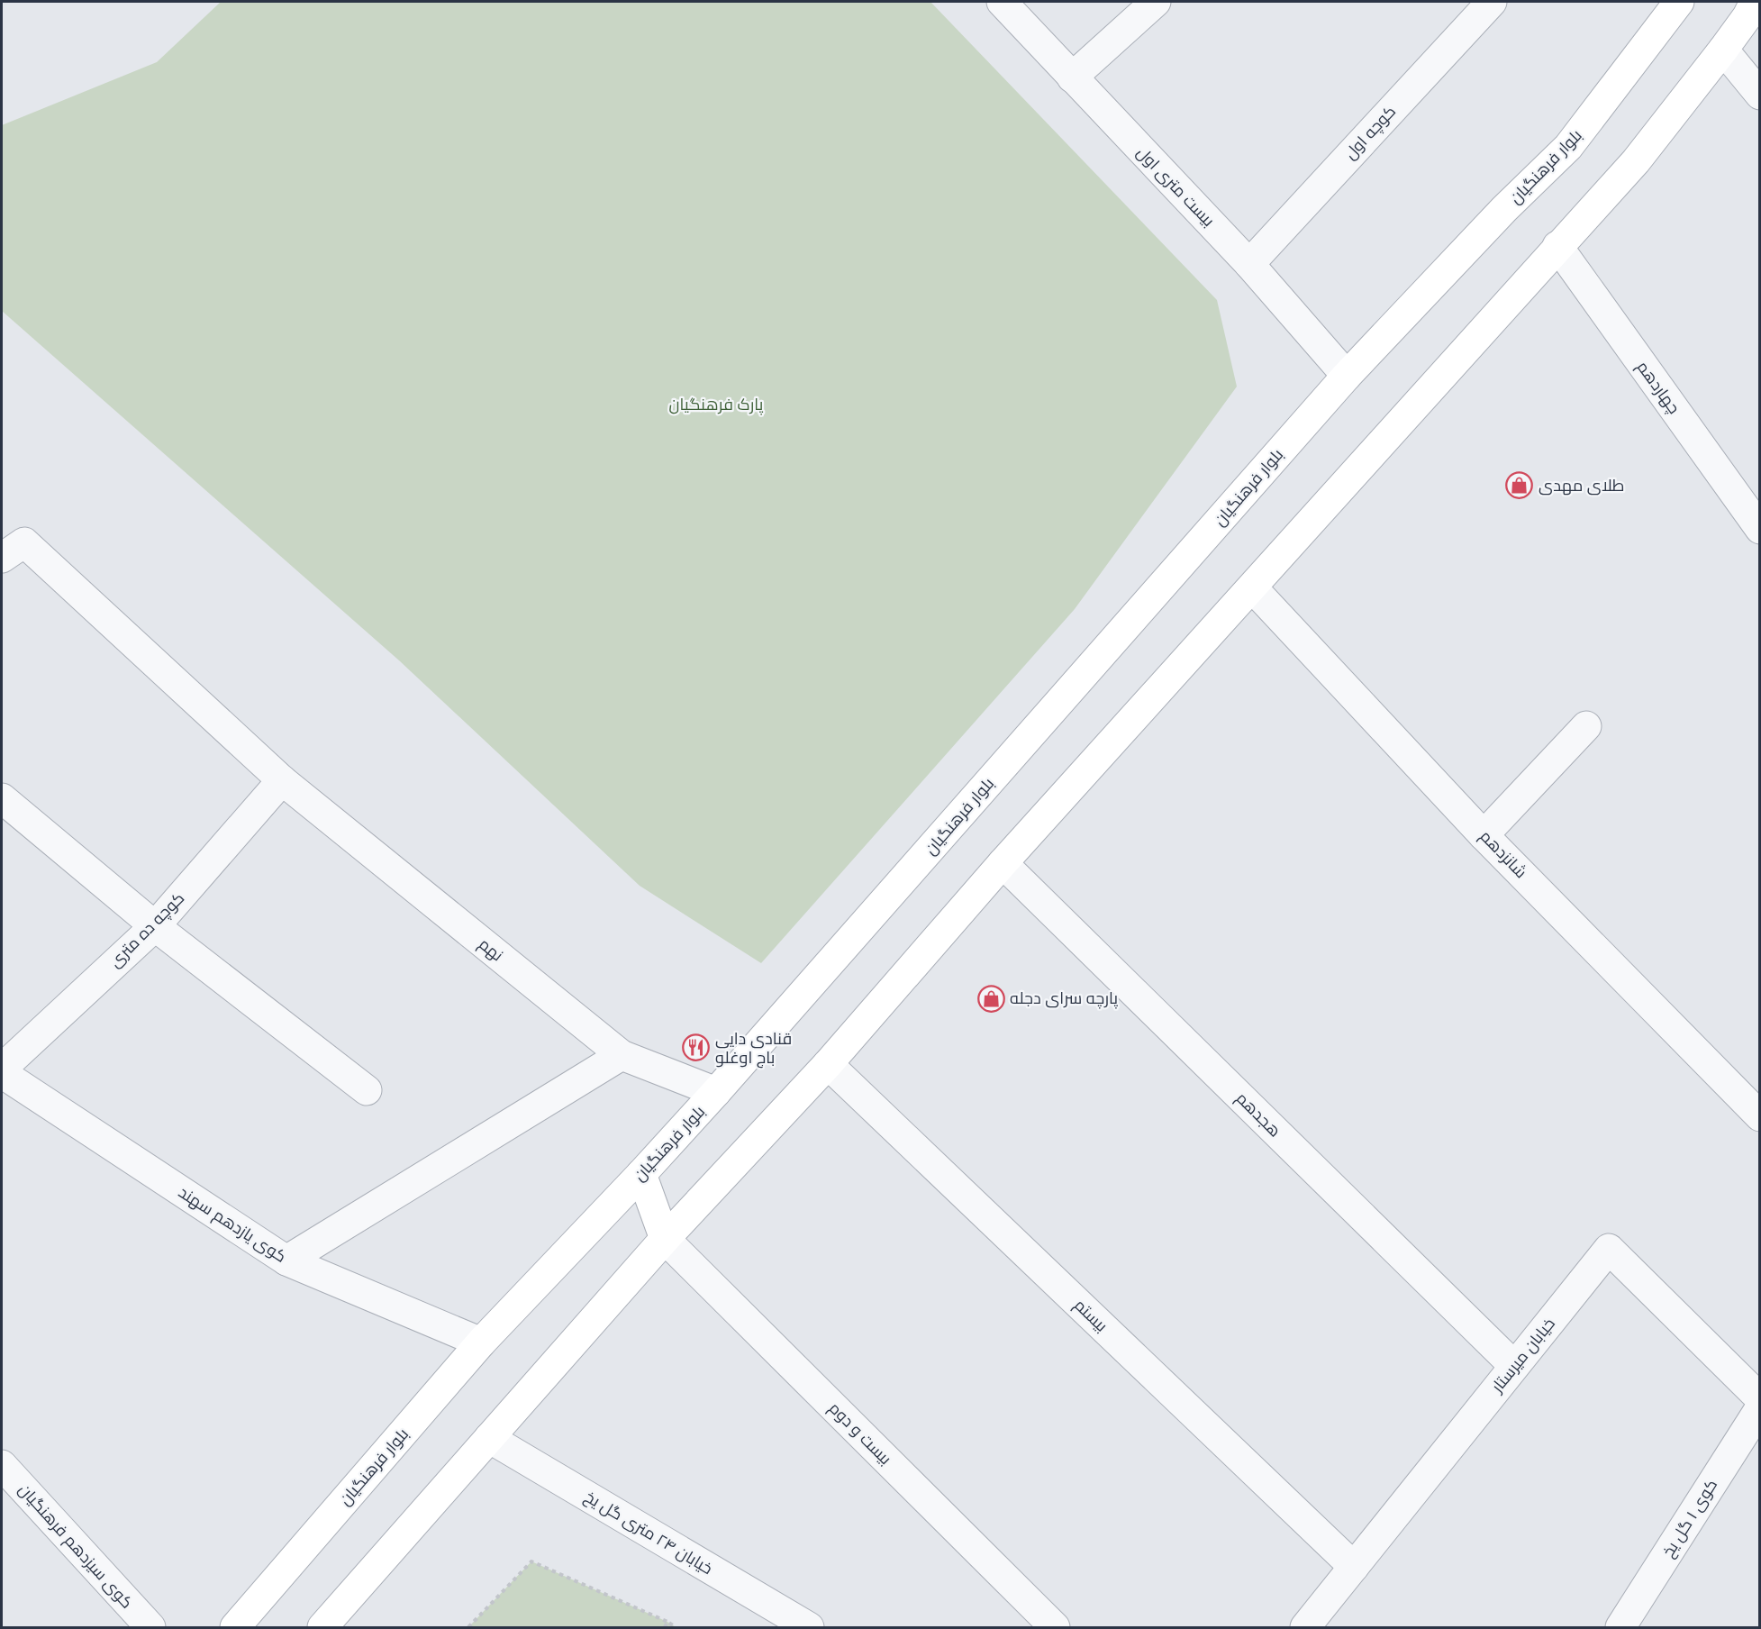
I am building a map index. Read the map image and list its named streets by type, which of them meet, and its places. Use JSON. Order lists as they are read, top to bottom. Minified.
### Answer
{"streets":{"main road":["بلوار فرهنگیان"],"street":["کوچه اول","بیست متری اول","چهاردهم","شانزدهم","کوچه ده متری","نهم","هجدهم","کوی یازدهم سهند","بیستم","خیابان میرستار","بیست و دوم","کوی ۱ گل یخ","خیابان ۲۴ متری گل یخ","کوی سیزدهم فرهنگیان"]},"crossings":[["کوچه اول","بیست متری اول"],["بلوار فرهنگیان","بیست متری اول"],["بلوار فرهنگیان","نهم"],["بلوار فرهنگیان","کوی یازدهم سهند"],["کوچه ده متری","نهم"],["هجدهم","خیابان میرستار"],["بیستم","خیابان میرستار"]],"parks":["پارک فرهنگیان"],"places":{"shop":["طلای مهدی","پارچه سرای دجله"],"restaurant":["قنادی دایی باج اوغلو"]}}
